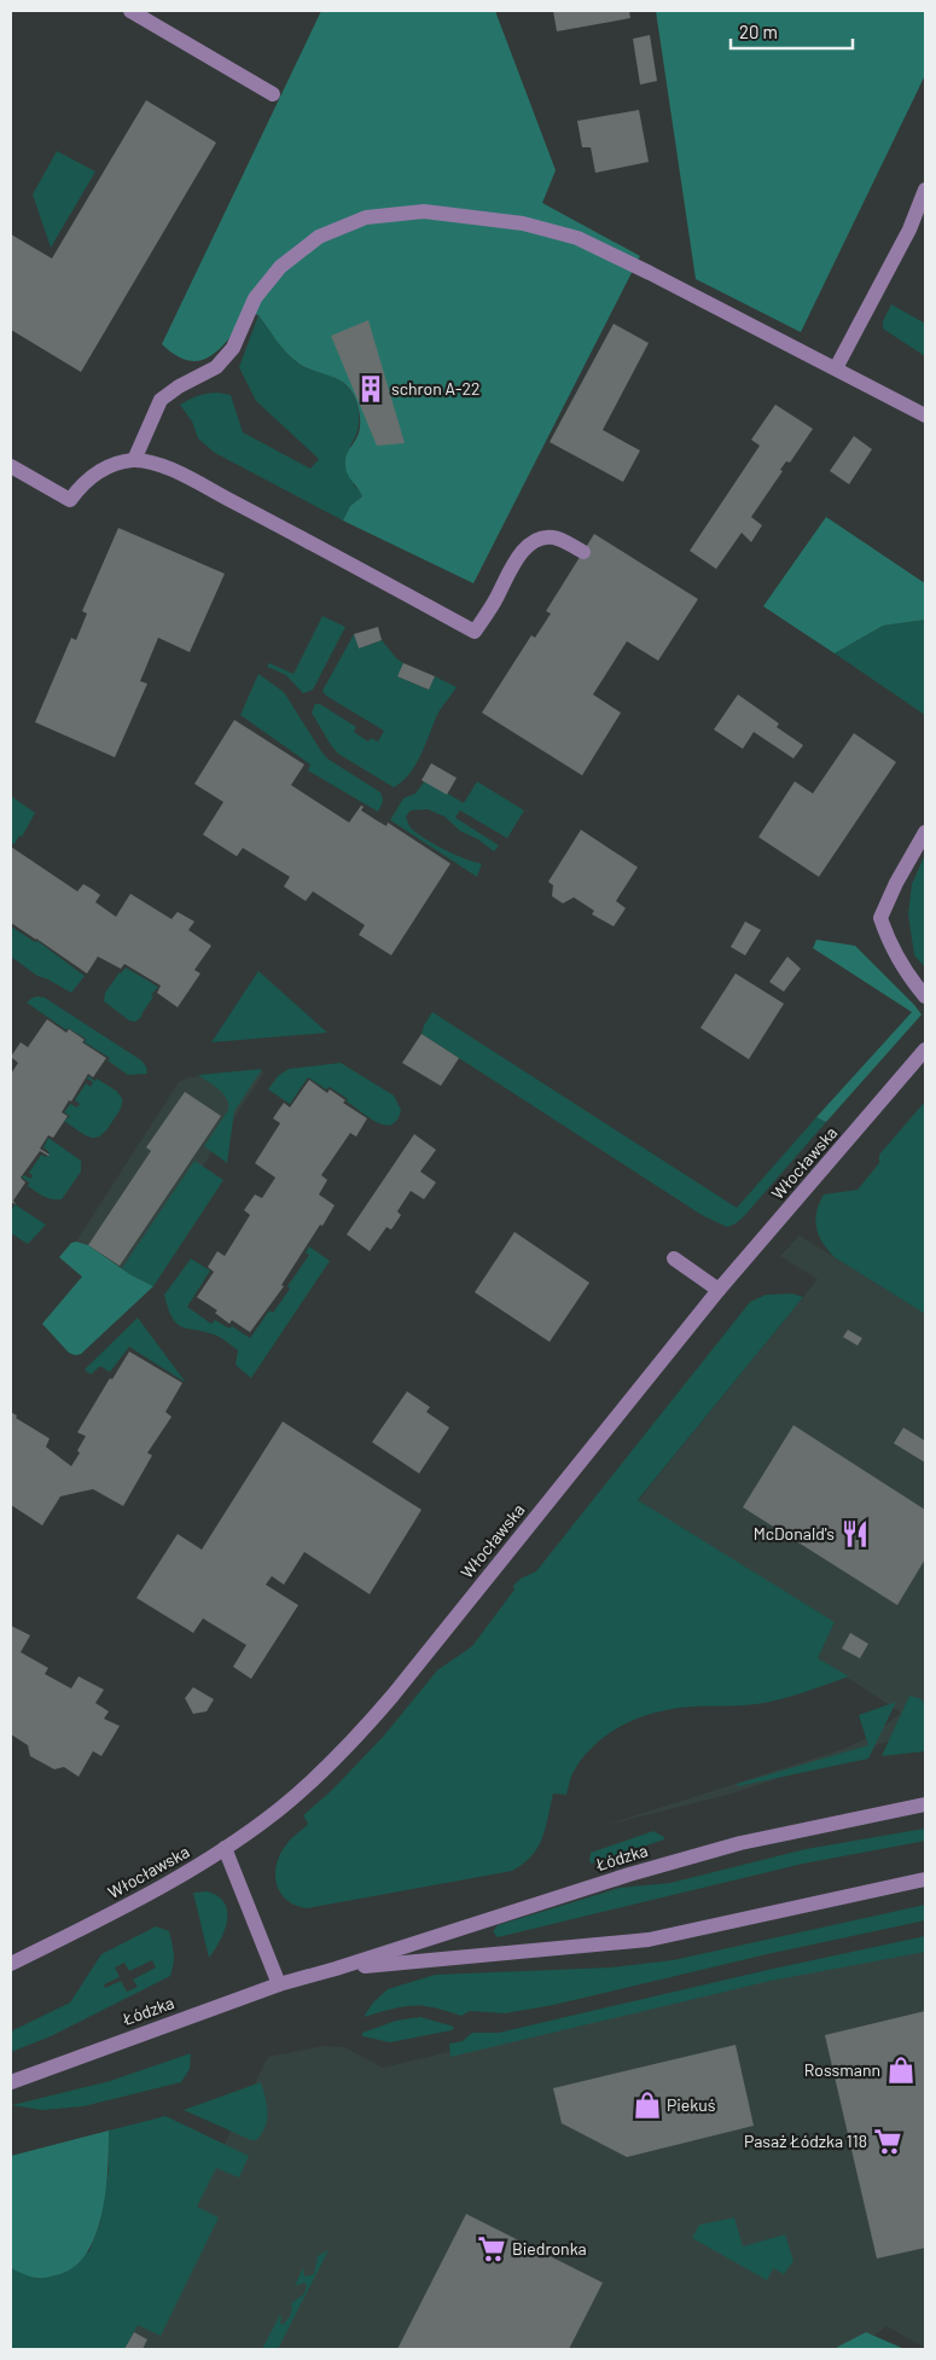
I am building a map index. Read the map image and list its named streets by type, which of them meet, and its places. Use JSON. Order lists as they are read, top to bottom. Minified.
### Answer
{"streets":{"street":["Włocławska","Łódzka"]},"places":{"building":["schron A-22"],"restaurant":["McDonald's"],"shop":["Rossmann","Piekuś"],"supermarket":["Pasaż Łódzka 118","Biedronka"]},"scale_bar":"20 m"}
